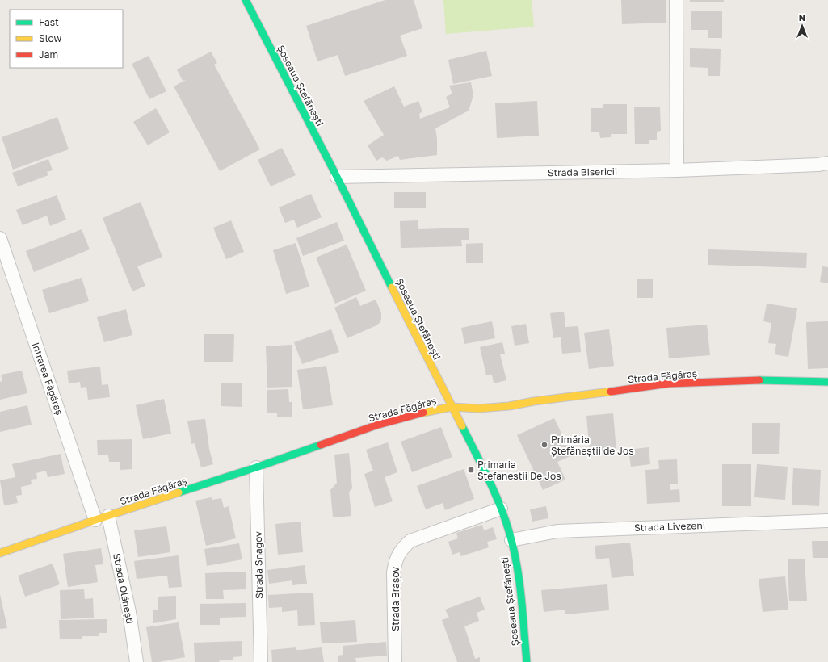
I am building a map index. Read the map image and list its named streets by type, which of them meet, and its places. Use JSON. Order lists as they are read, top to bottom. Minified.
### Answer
{"streets":{"street":["Șoseaua Ștefănești","Strada Bisericii","Strada Făgăraș","Intrarea Făgăraș","Strada Livezeni","Strada Snagov","Strada Olănești","Strada Brașov"]},"crossings":[["Șoseaua Ștefănești","Strada Bisericii"],["Șoseaua Ștefănești","Strada Făgăraș"],["Șoseaua Ștefănești","Strada Livezeni"],["Șoseaua Ștefănești","Strada Brașov"],["Strada Făgăraș","Intrarea Făgăraș"],["Strada Făgăraș","Strada Snagov"],["Strada Făgăraș","Strada Olănești"]],"places":{"other":["Primăria Ștefăneștii de Jos"],"transit":["Primaria Stefanestii De Jos"]},"legend":["Fast","Slow","Jam"],"north":"top"}
